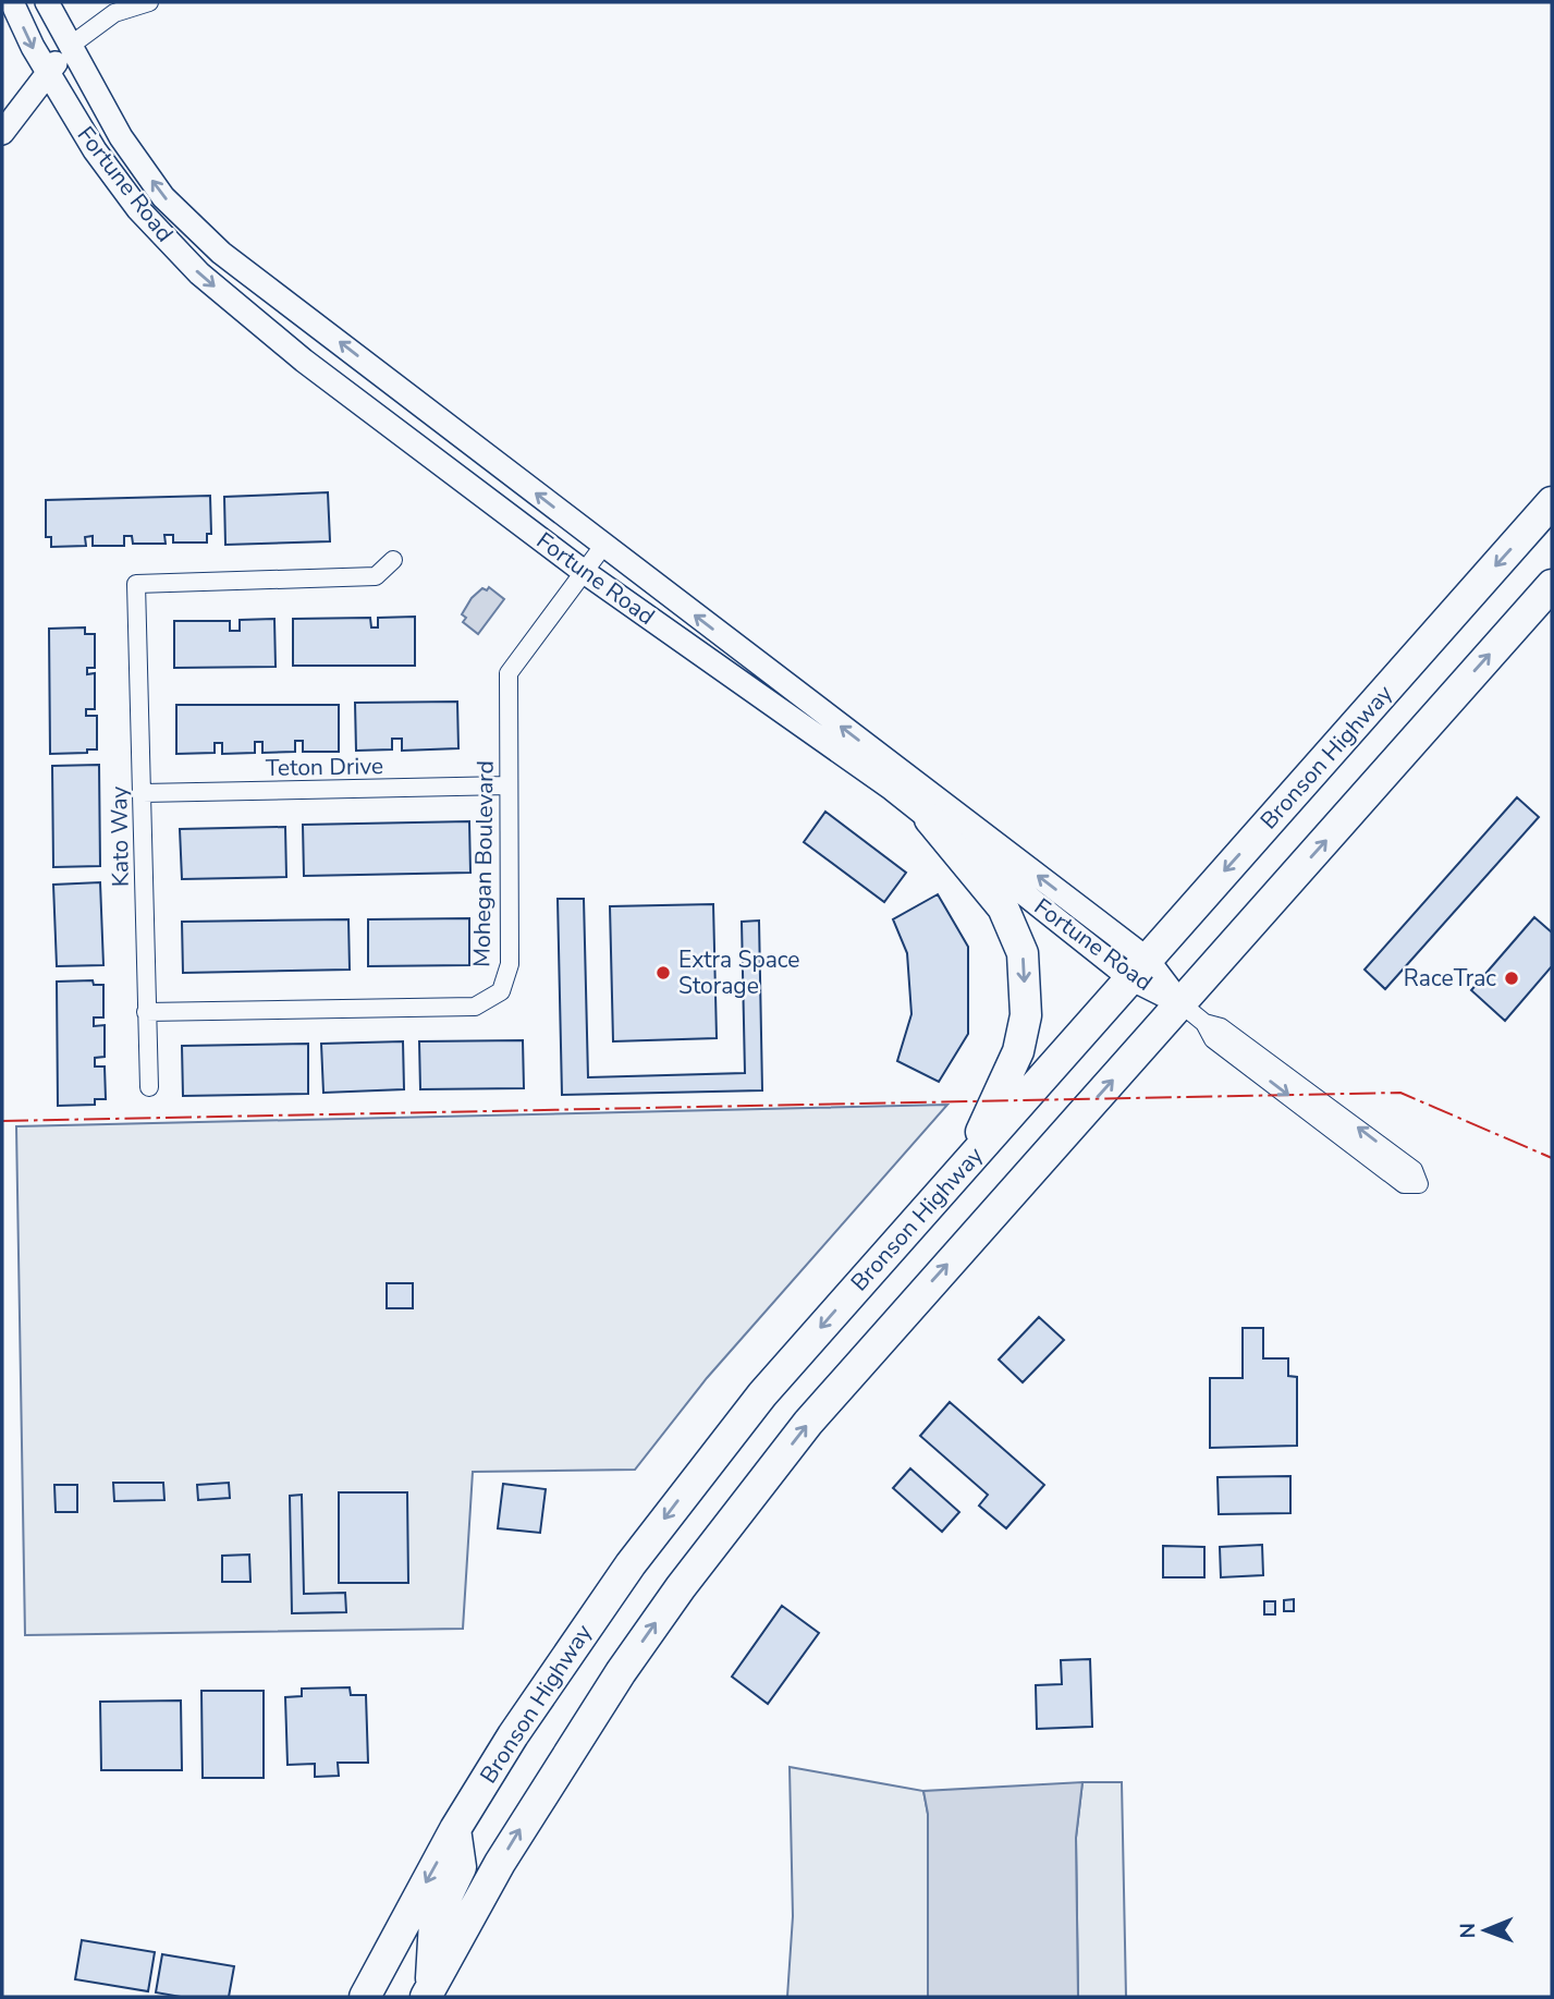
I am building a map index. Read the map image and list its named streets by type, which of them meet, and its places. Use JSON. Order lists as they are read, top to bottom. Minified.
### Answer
{"streets":{"highway":["Bronson Highway"],"main road":["Fortune Road"],"street":["Teton Drive","Kato Way","Mohegan Boulevard"]},"crossings":[["Fortune Road","Bronson Highway"],["Fortune Road","Mohegan Boulevard"],["Teton Drive","Kato Way"],["Teton Drive","Mohegan Boulevard"],["Kato Way","Mohegan Boulevard"]],"places":["Extra Space Storage","RaceTrac"],"north":"left"}
